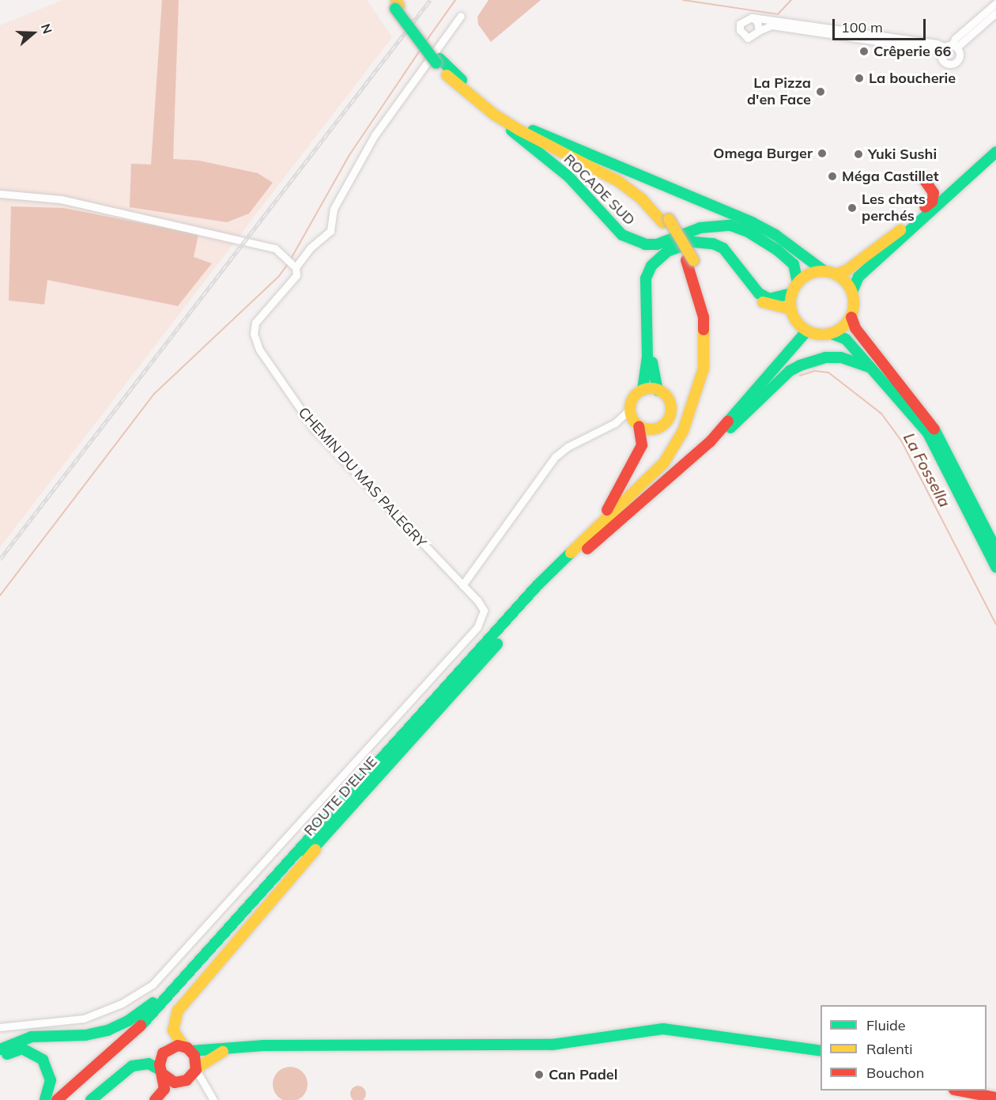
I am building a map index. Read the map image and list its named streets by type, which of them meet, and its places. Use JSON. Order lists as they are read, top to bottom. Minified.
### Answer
{"streets":{"main road":["ROCADE SUD","ROUTE D'ELNE"],"street":["CHEMIN DU MAS PALEGRY"]},"water":["La Fossella"],"places":["Crêperie 66","La boucherie","La Pizza d'en Face","Omega Burger","Yuki Sushi","Méga Castillet","Les chats perchés","Can Padel"],"legend":["Fluide","Ralenti","Bouchon"],"scale_bar":"100 m","north":"right"}
